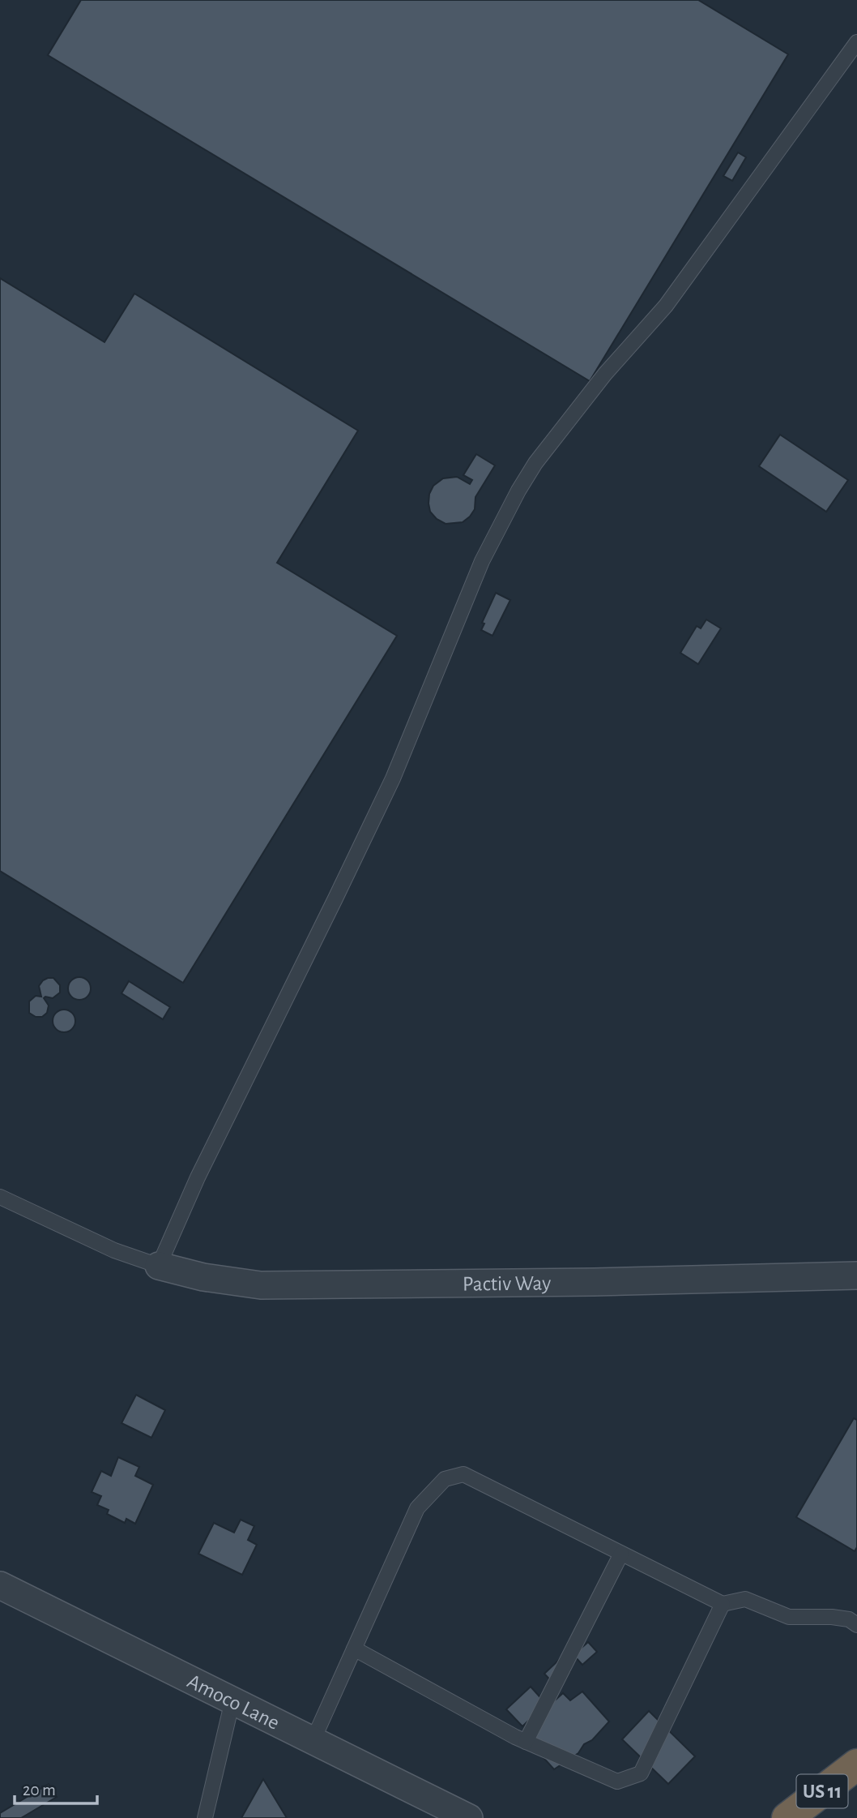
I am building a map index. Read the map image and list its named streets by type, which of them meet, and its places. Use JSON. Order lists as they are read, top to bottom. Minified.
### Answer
{"streets":{"highway":["US 11"],"street":["Pactiv Way","Amoco Lane"]},"scale_bar":"20 m"}
